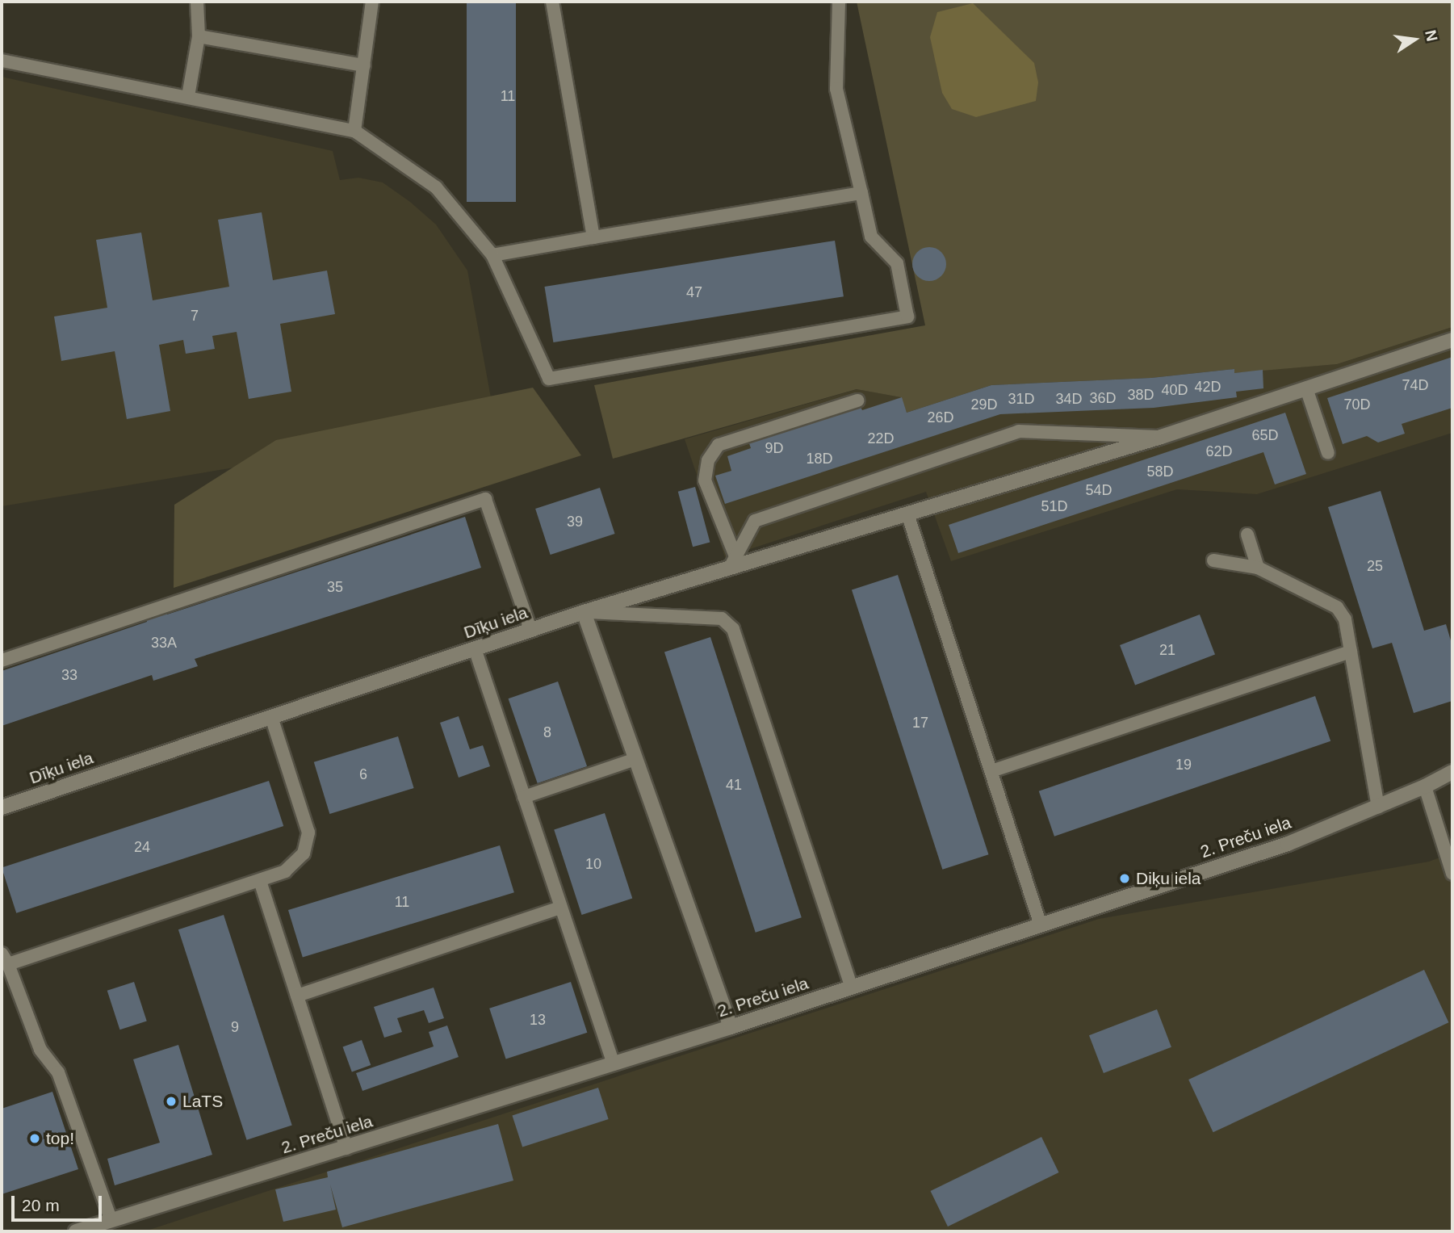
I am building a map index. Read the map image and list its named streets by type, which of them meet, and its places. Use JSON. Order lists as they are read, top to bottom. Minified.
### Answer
{"streets":{"street":["Dīķu iela","2. Preču iela"]},"places":["Diķu iela","LaTS","top!"],"house_numbers":["11","47","7","74D","42D","40D","38D","36D","31D","34D","29D","70D","26D","65D","22D","9D","62D","18D","58D","54D","51D","39","25","35","33A","21","33","17","8","19","6","41","24","10","11","13","9"],"scale_bar":"20 m","north":"right"}
